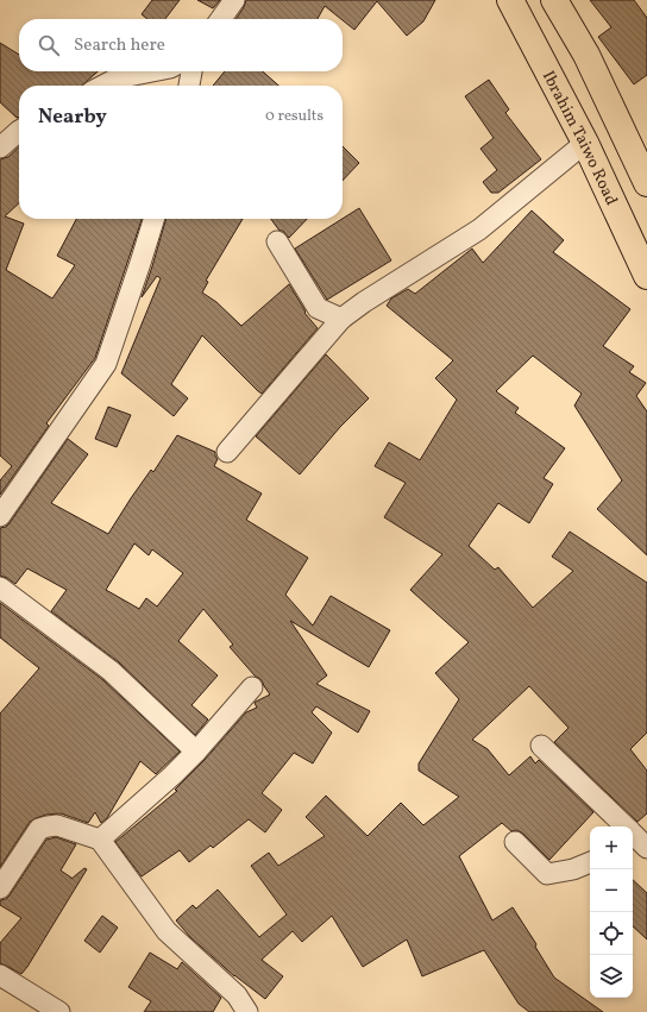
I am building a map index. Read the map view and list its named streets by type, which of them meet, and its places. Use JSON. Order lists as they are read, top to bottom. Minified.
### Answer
{"streets":{"main road":["Ibrahim Taiwo Road"]},"page":{"search":"Search here","heading":["Nearby","0 results"],"map_buttons":["+","−"]}}
